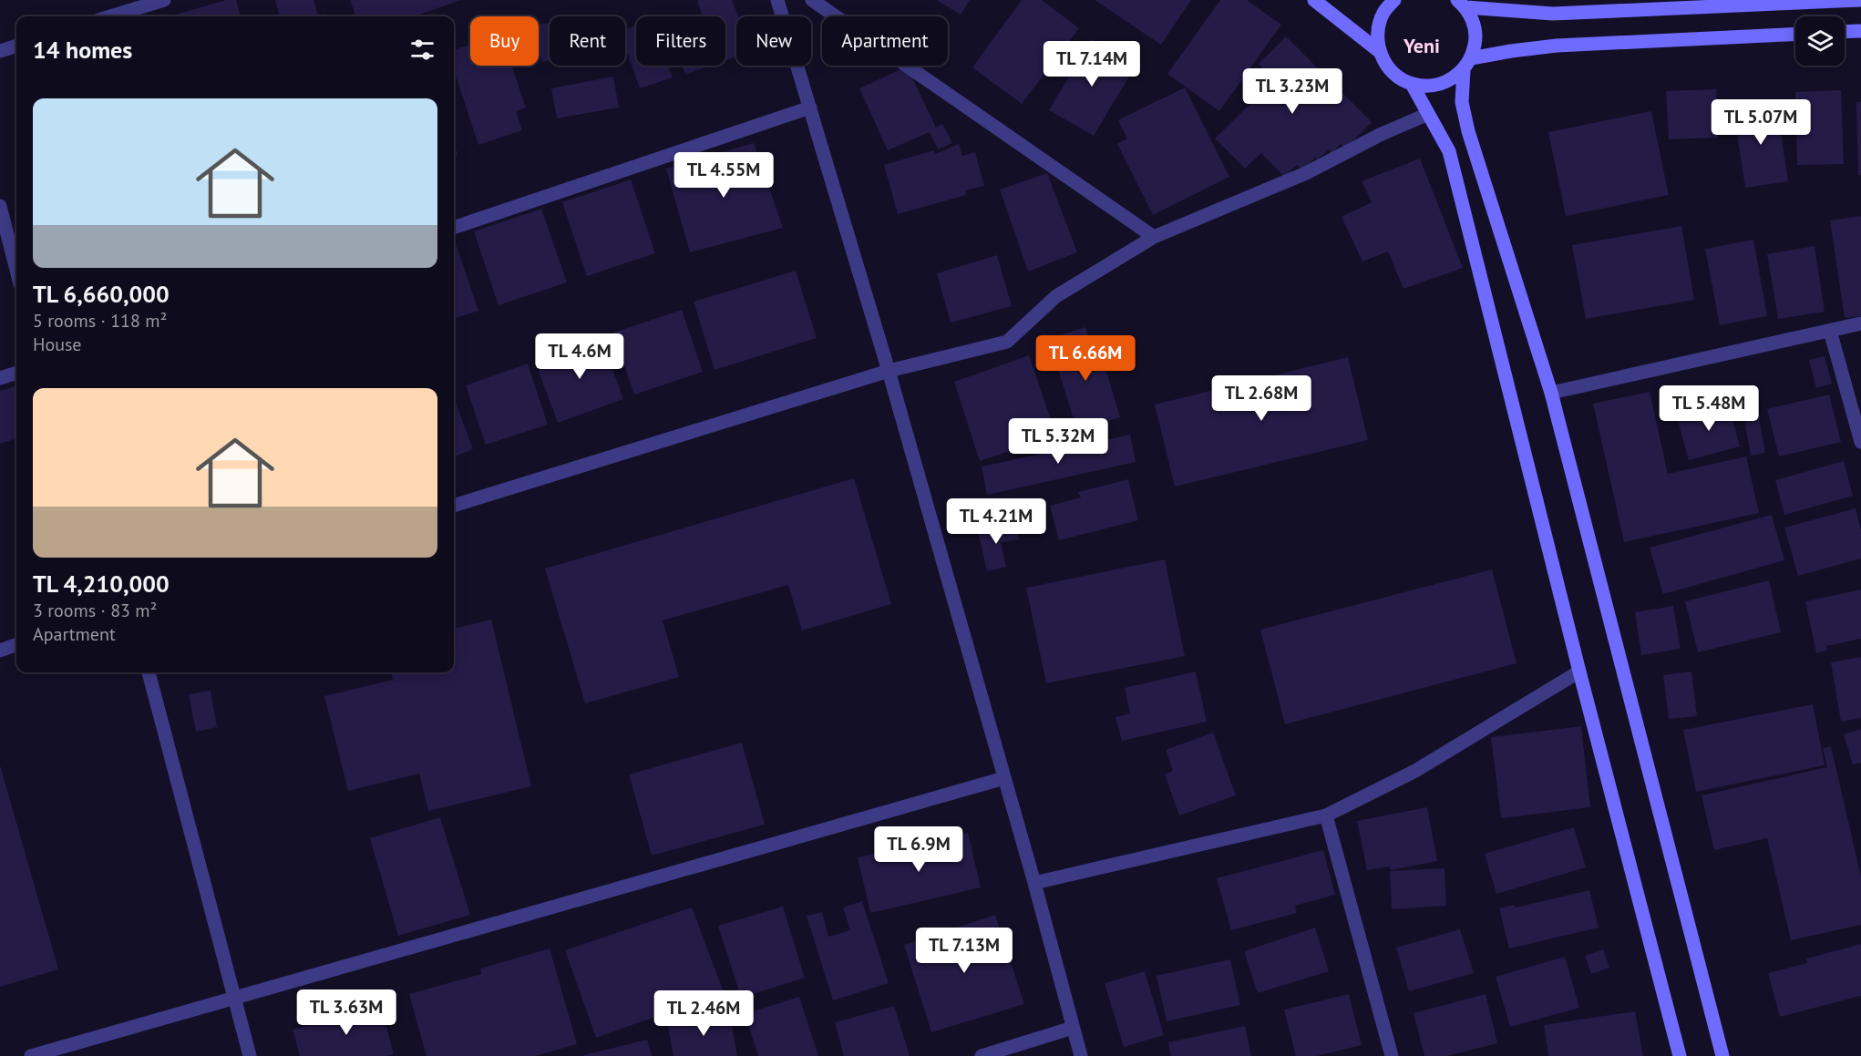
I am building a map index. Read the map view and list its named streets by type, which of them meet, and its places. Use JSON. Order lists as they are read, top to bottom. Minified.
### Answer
{"districts":["Yeni"],"page":{"chip":["Buy","Rent","Filters","New","Apartment"],"heading":"14 homes","price":["TL 7.14M","TL 3.23M","TL 5.07M","TL 4.55M","TL 4.6M","TL 6.66M","TL 2.68M","TL 5.48M","TL 5.32M","TL 4.21M","TL 6.9M","TL 7.13M","TL 3.63M","TL 2.46M"],"list":[{"name":"TL 6,660,000","note":"5 rooms · 118 m² · House"},{"name":"TL 4,210,000","note":"3 rooms · 83 m² · Apartment"}]}}
